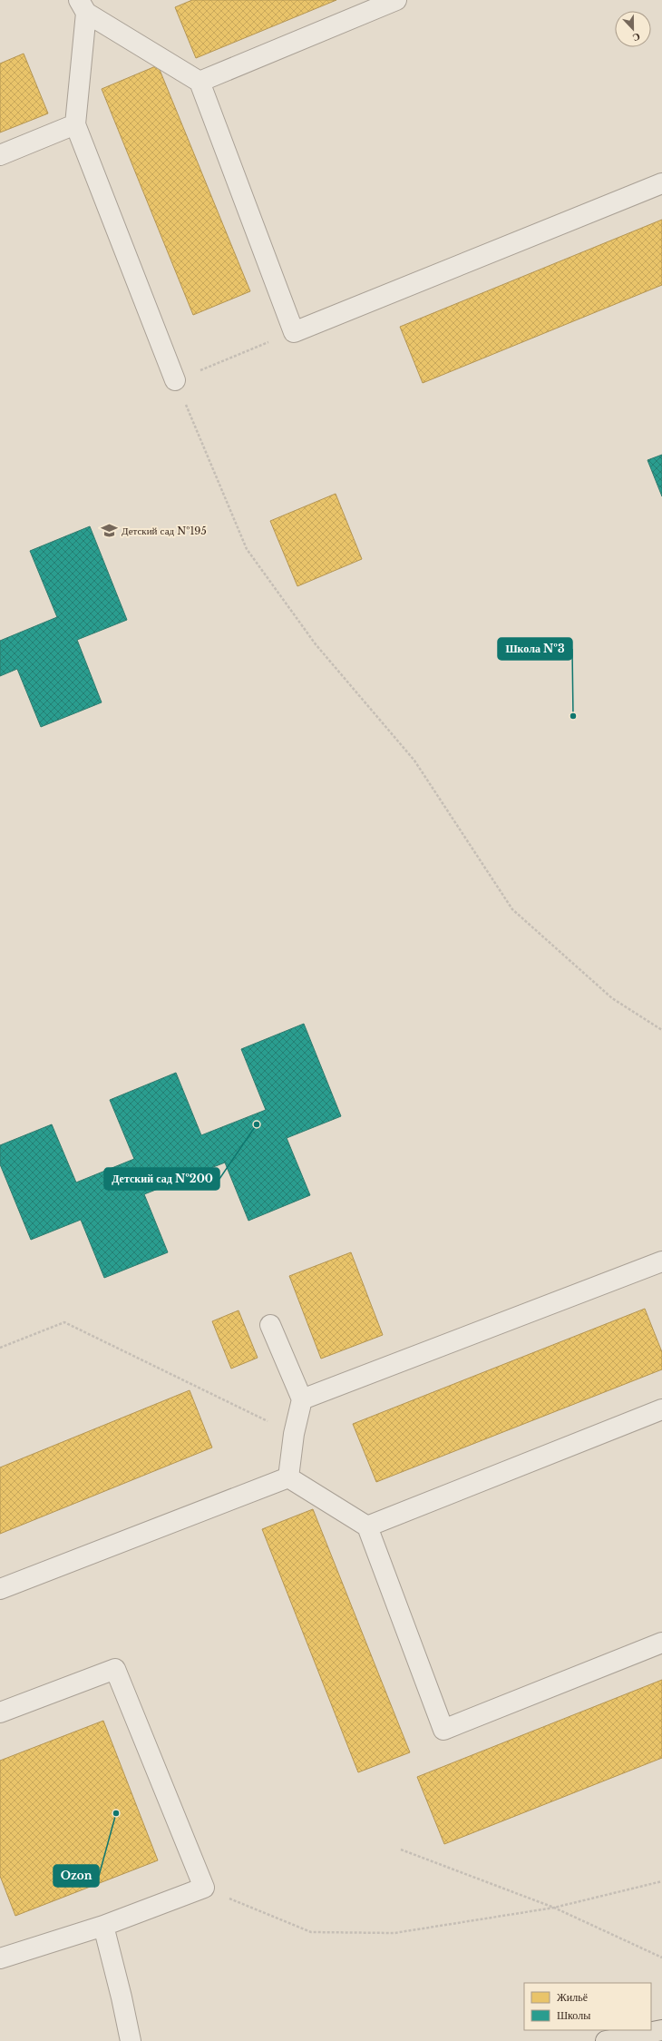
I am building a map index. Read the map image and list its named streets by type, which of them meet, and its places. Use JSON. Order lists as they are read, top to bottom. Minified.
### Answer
{"places":{"school or university":["Детский сад №195"],"other":["Школа №3","Детский сад №200","Ozon"]},"legend":["Жильё","Школы"],"north":"bottom"}
